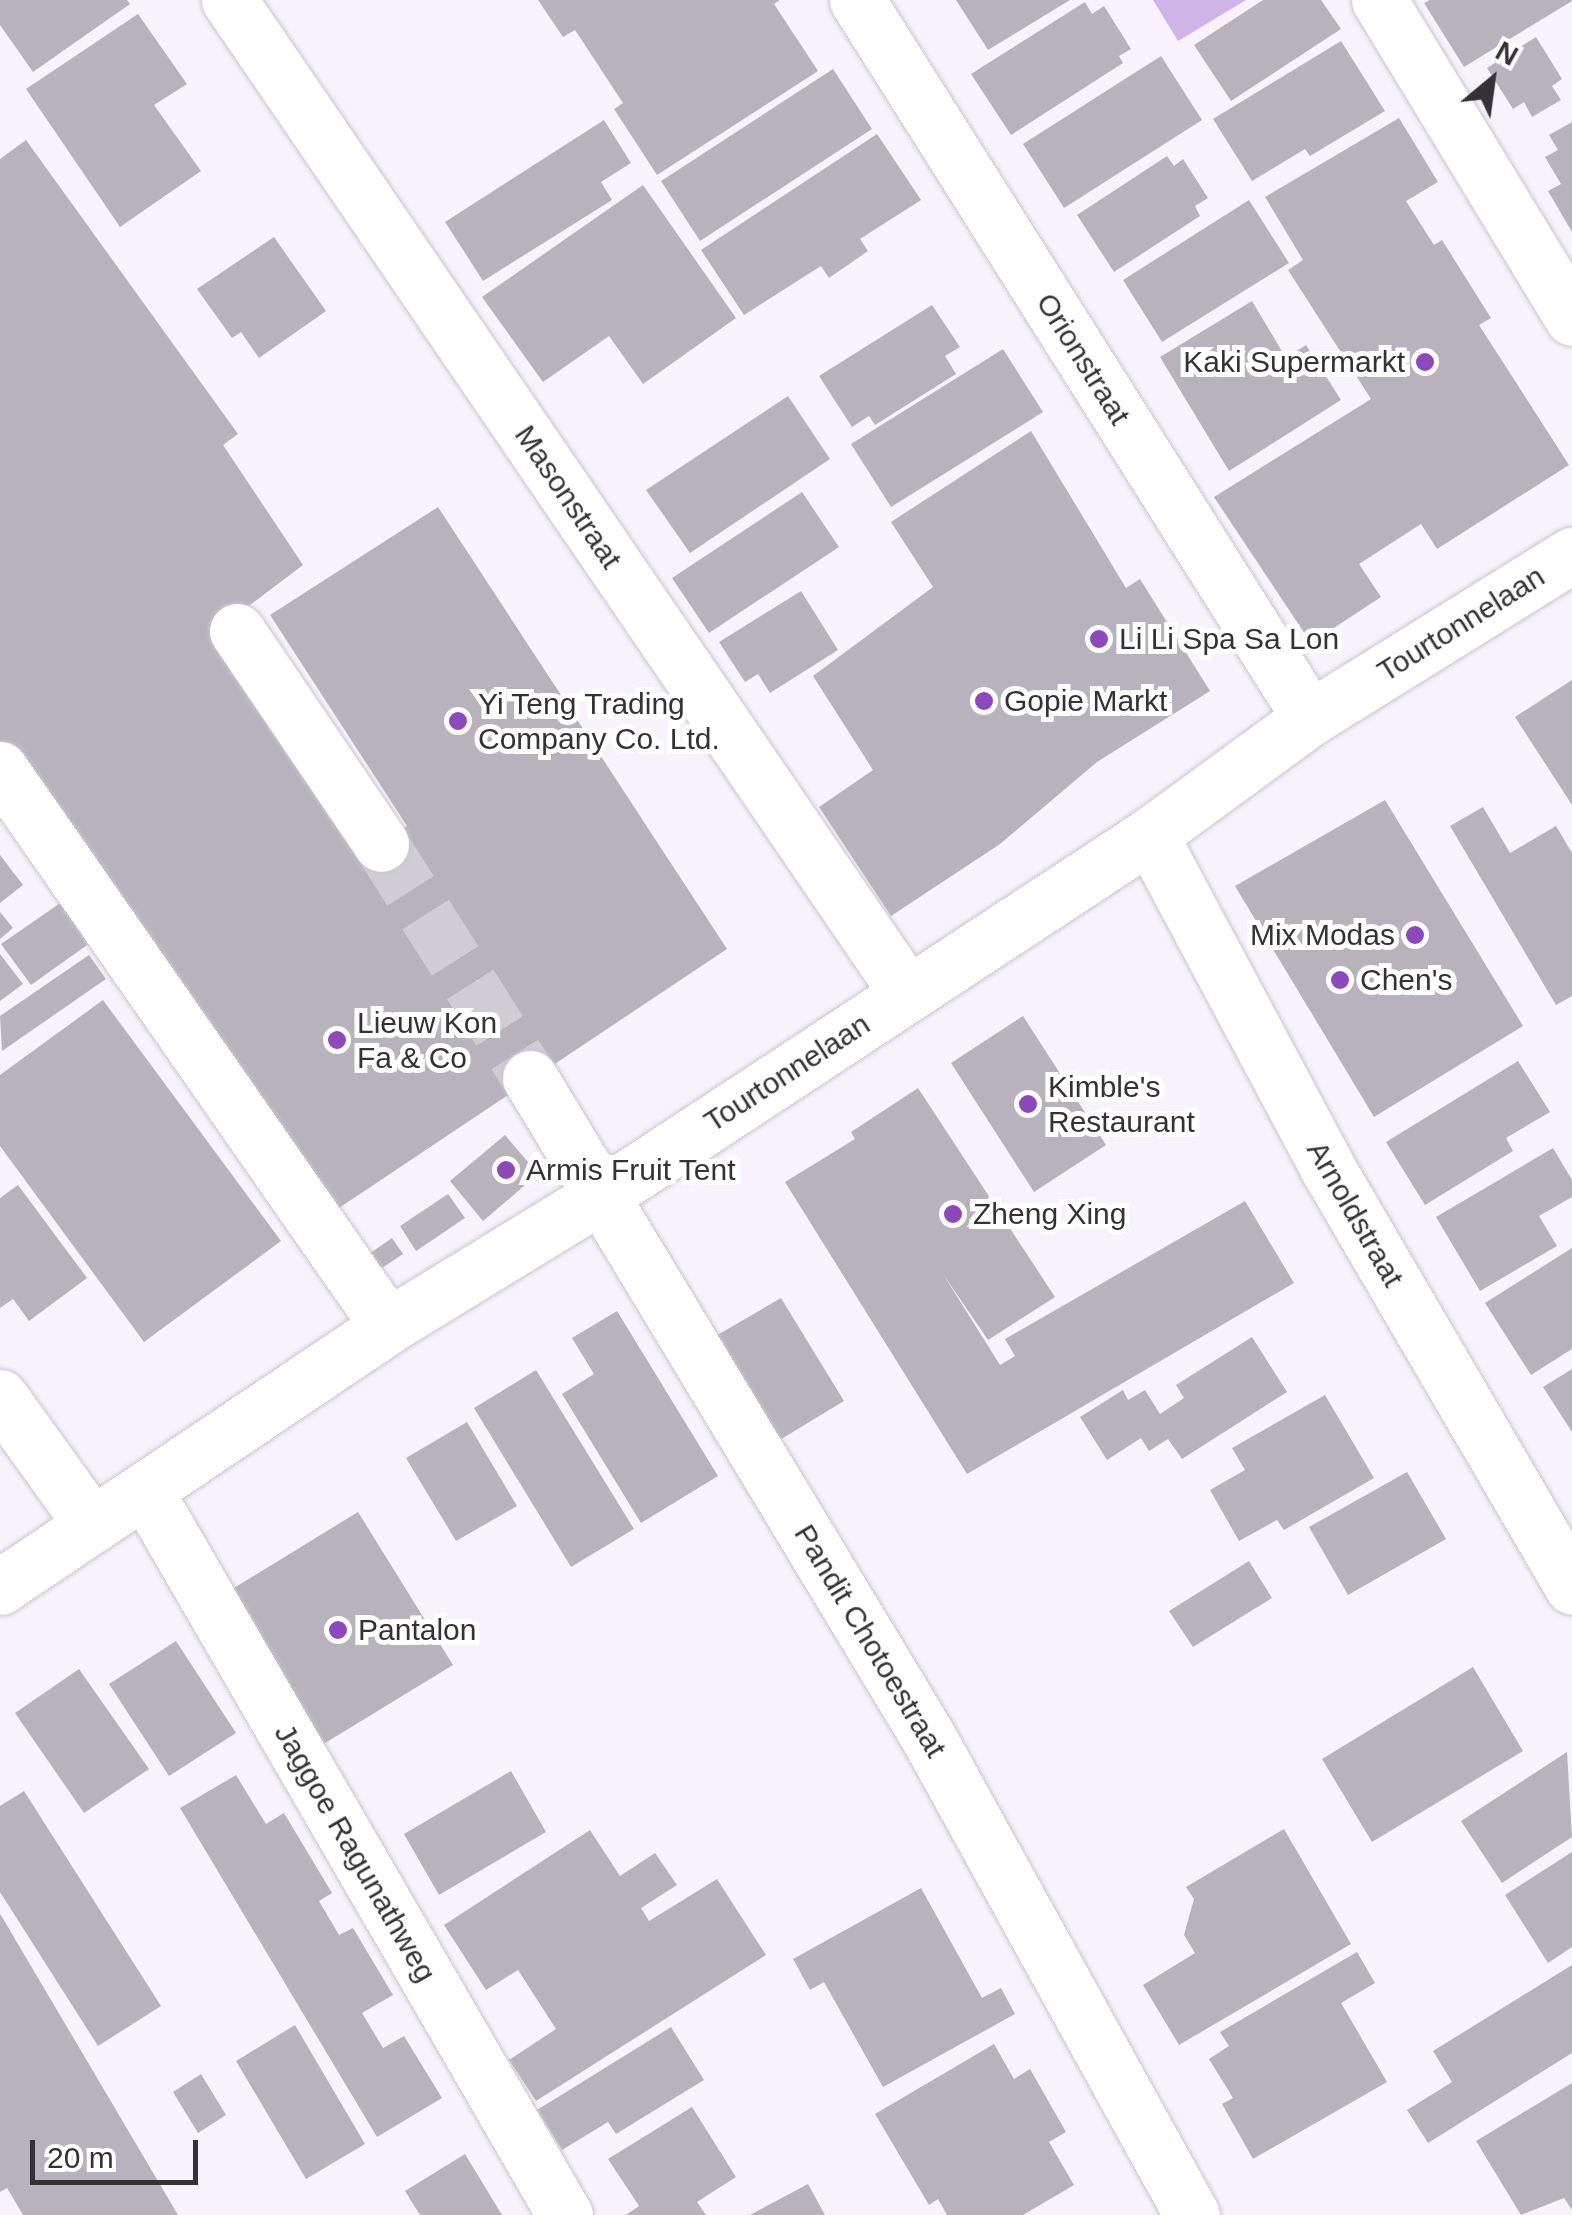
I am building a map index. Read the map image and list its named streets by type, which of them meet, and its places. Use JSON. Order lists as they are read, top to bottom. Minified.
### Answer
{"streets":{"street":["Orionstraat","Masonstraat","Tourtonnelaan","Arnoldstraat","Pandit Chotoestraat","Jaggoe Ragunathweg"]},"crossings":[["Orionstraat","Tourtonnelaan"],["Masonstraat","Tourtonnelaan"],["Tourtonnelaan","Arnoldstraat"],["Tourtonnelaan","Pandit Chotoestraat"],["Tourtonnelaan","Jaggoe Ragunathweg"]],"places":["Kaki Supermarkt","Li Li Spa Sa Lon","Gopie Markt","Yi Teng Trading Company Co. Ltd.","Mix Modas","Chen's","Lieuw Kon Fa & Co","Kimble's Restaurant","Armis Fruit Tent","Zheng Xing","Pantalon"],"scale_bar":"20 m","north":"top right"}
